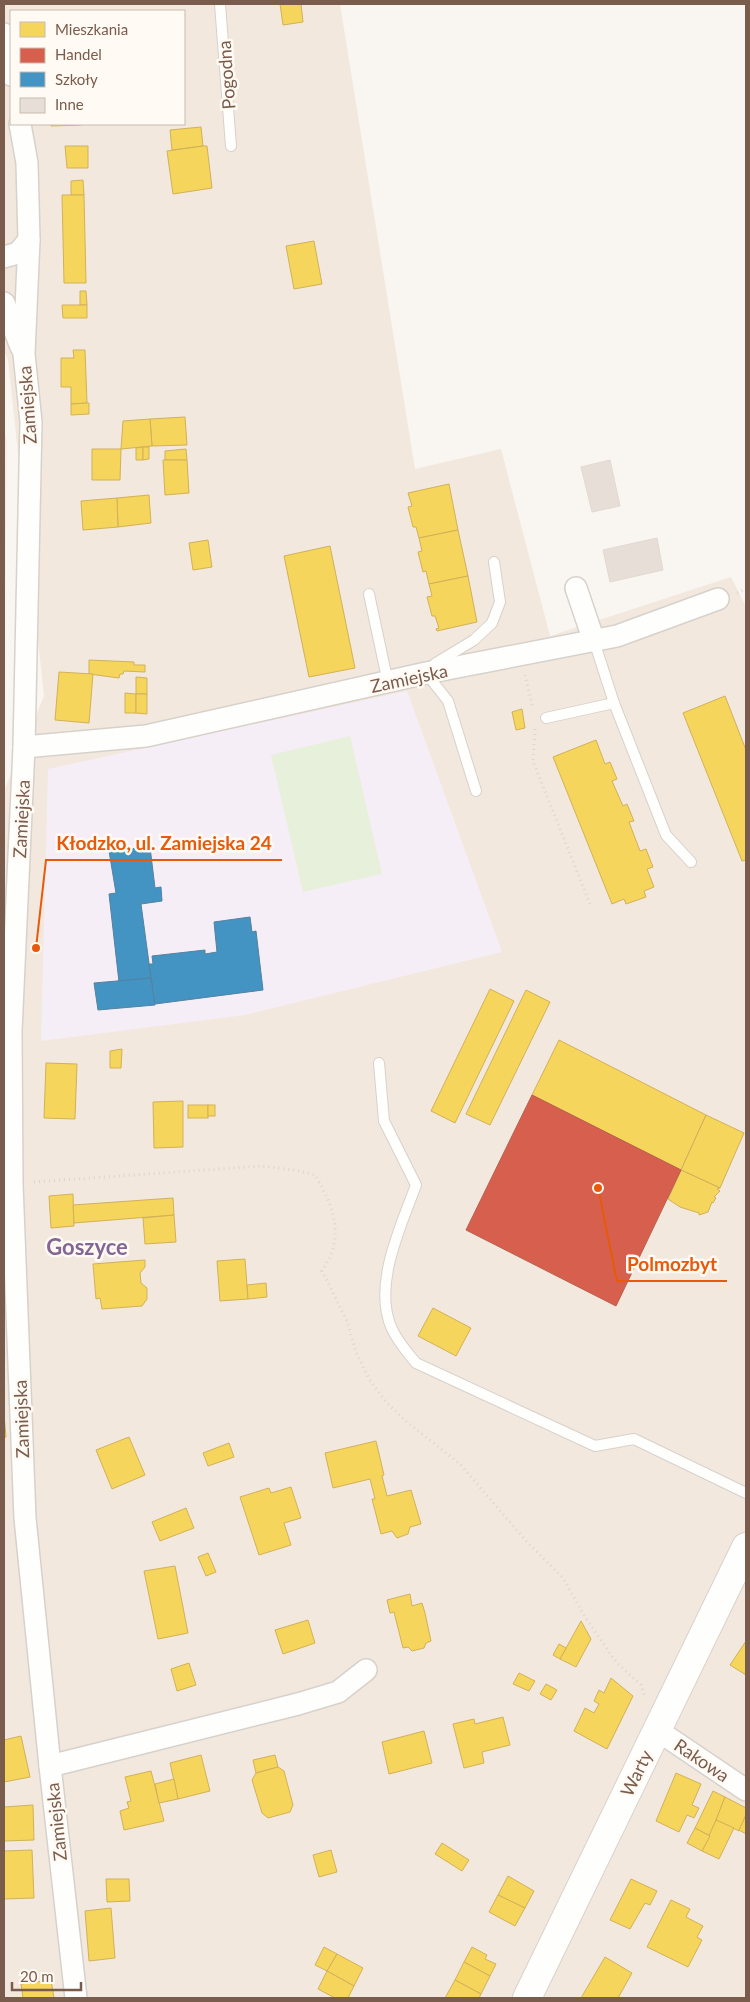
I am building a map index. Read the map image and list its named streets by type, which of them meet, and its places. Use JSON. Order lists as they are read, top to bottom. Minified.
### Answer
{"streets":{"main road":["Warty"],"street":["Zamiejska","Rakowa"],"lane":["Pogodna"]},"crossings":[["Rakowa","Warty"]],"districts":["Goszyce"],"places":["Kłodzko, ul. Zamiejska 24","Polmozbyt"],"legend":["Mieszkania","Handel","Szkoły","Inne"],"scale_bar":"20 m"}
